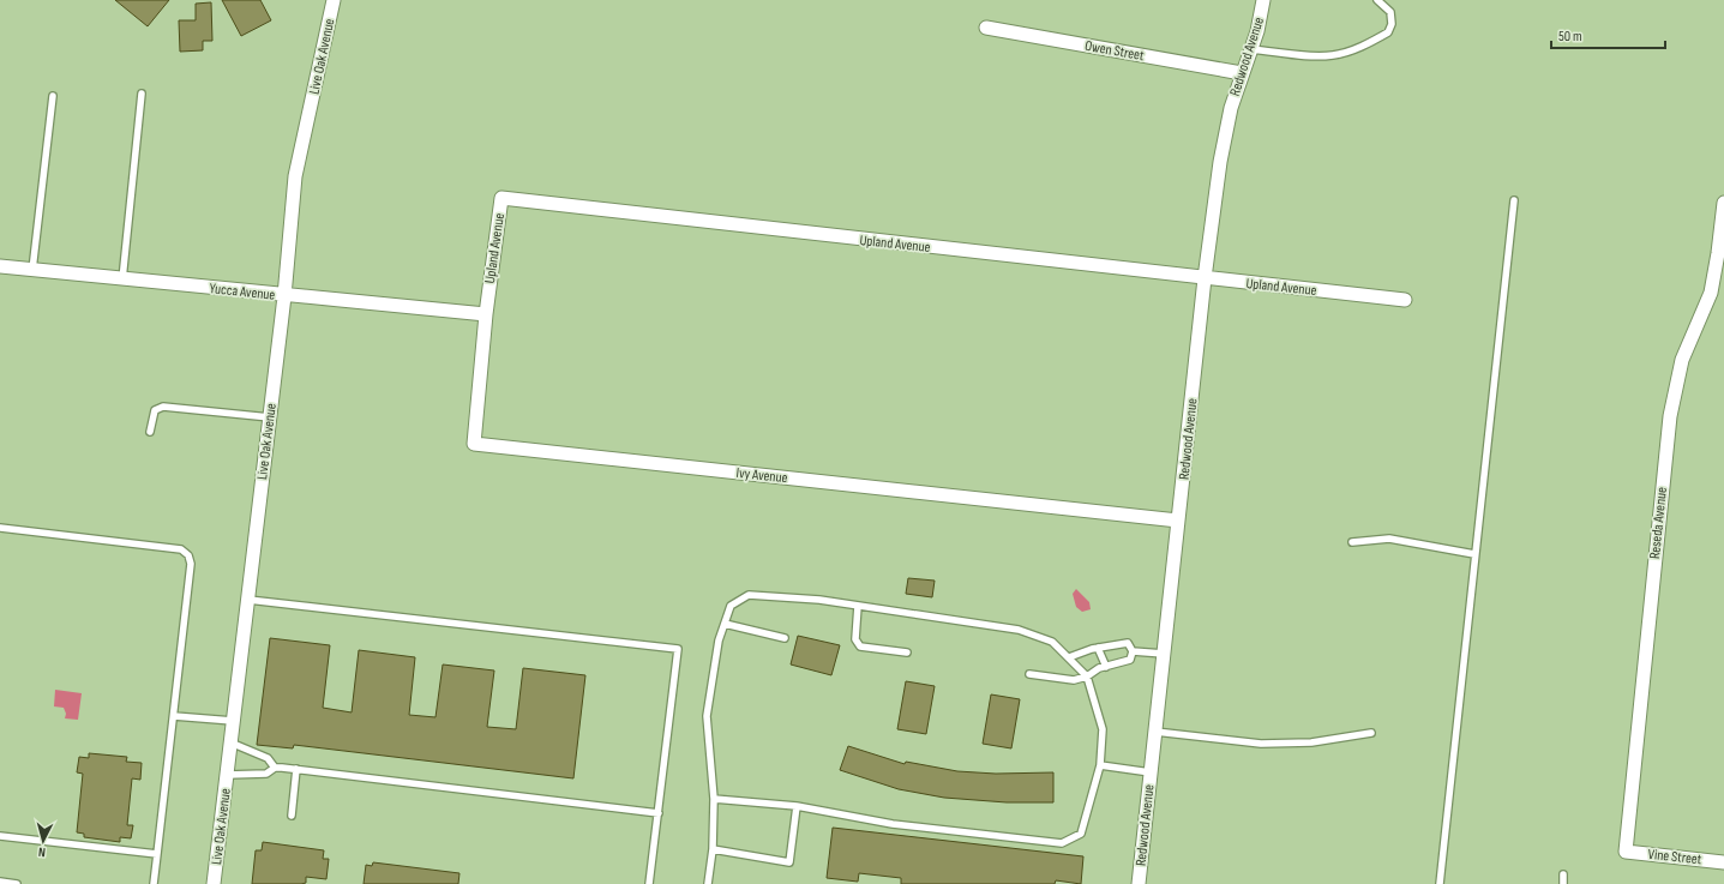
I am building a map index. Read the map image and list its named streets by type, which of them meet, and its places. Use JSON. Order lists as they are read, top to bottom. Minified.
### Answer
{"streets":{"street":["Owen Street","Live Oak Avenue","Redwood Avenue","Upland Avenue","Yucca Avenue","Ivy Avenue","Reseda Avenue","Vine Street"]},"crossings":[["Owen Street","Redwood Avenue"],["Live Oak Avenue","Yucca Avenue"],["Redwood Avenue","Upland Avenue"],["Redwood Avenue","Ivy Avenue"],["Upland Avenue","Yucca Avenue"],["Upland Avenue","Ivy Avenue"],["Yucca Avenue","Ivy Avenue"],["Reseda Avenue","Vine Street"]],"scale_bar":"50 m","north":"bottom"}
